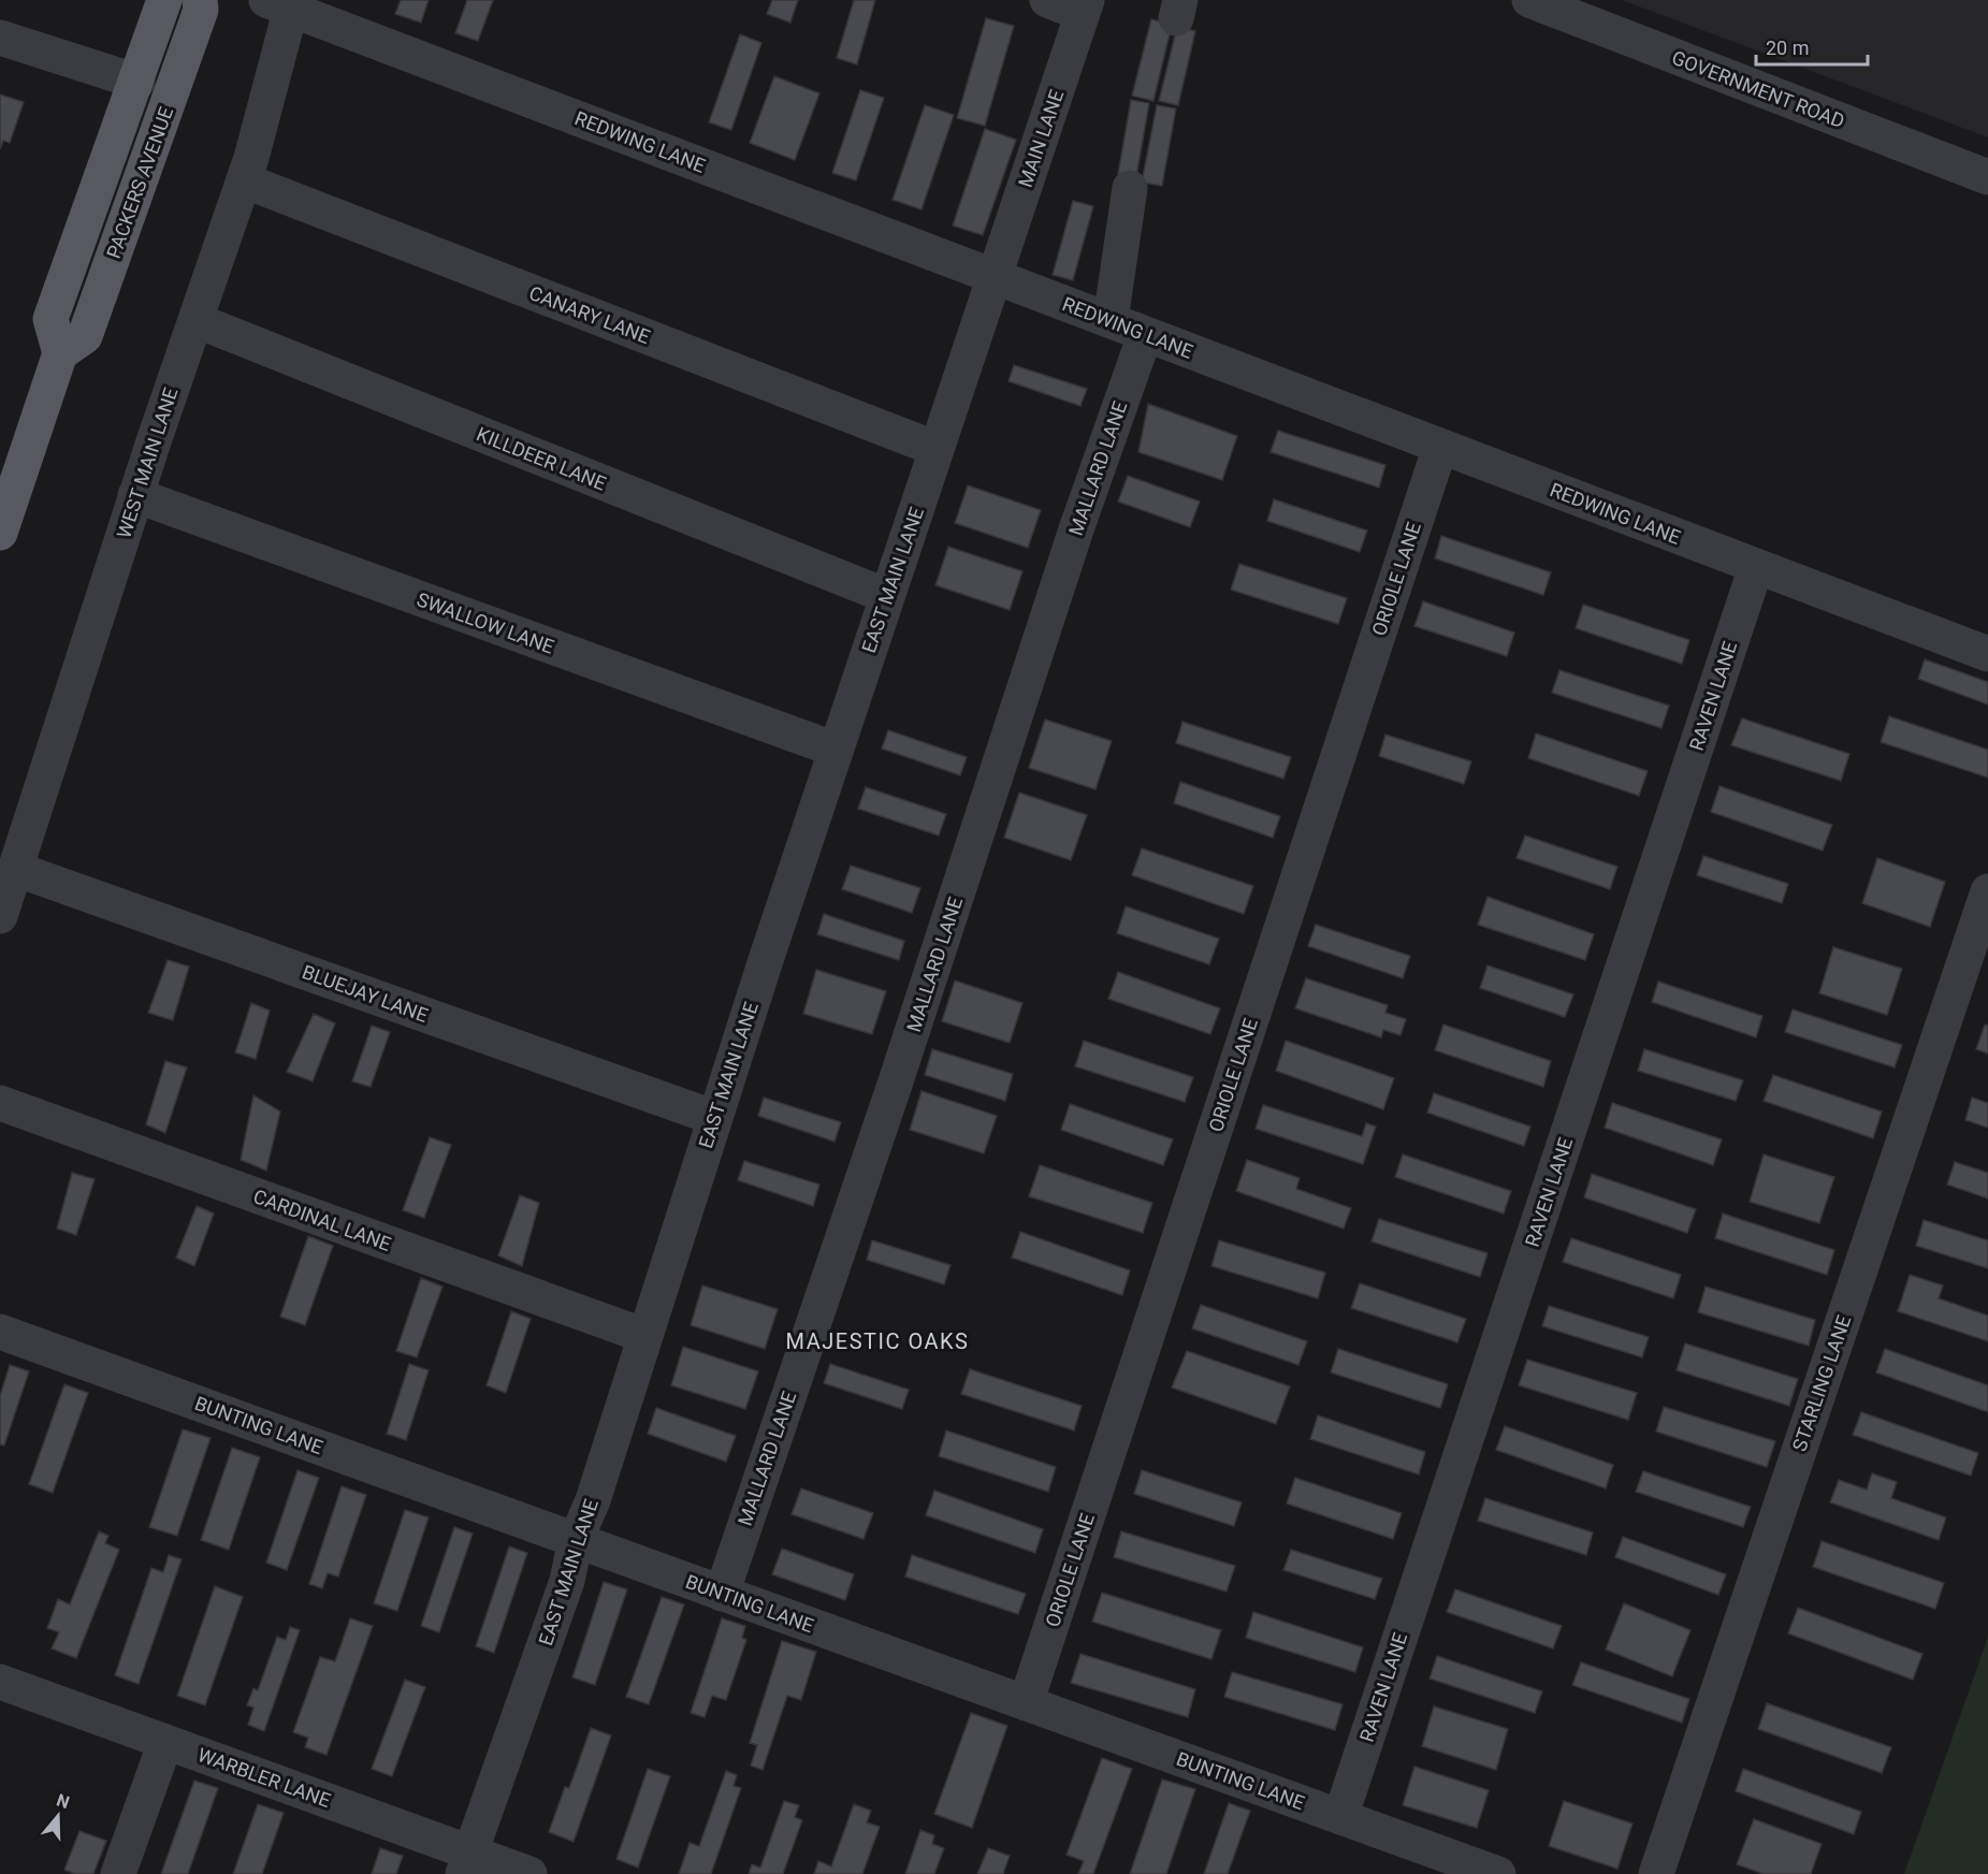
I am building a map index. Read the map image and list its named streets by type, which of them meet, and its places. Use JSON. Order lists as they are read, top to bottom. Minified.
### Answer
{"streets":{"main road":["PACKERS AVENUE"],"street":["GOVERNMENT ROAD","MAIN LANE","REDWING LANE","CANARY LANE","KILLDEER LANE","WEST MAIN LANE","MALLARD LANE","ORIOLE LANE","EAST MAIN LANE","SWALLOW LANE","RAVEN LANE","BLUEJAY LANE","CARDINAL LANE","STARLING LANE","BUNTING LANE","WARBLER LANE"]},"crossings":[["MAIN LANE","REDWING LANE"],["MAIN LANE","EAST MAIN LANE"],["REDWING LANE","WEST MAIN LANE"],["REDWING LANE","MALLARD LANE"],["REDWING LANE","ORIOLE LANE"],["REDWING LANE","EAST MAIN LANE"],["REDWING LANE","RAVEN LANE"],["CANARY LANE","WEST MAIN LANE"],["CANARY LANE","EAST MAIN LANE"],["KILLDEER LANE","WEST MAIN LANE"],["KILLDEER LANE","EAST MAIN LANE"],["WEST MAIN LANE","SWALLOW LANE"],["WEST MAIN LANE","BLUEJAY LANE"],["MALLARD LANE","BUNTING LANE"],["ORIOLE LANE","BUNTING LANE"],["EAST MAIN LANE","SWALLOW LANE"],["EAST MAIN LANE","BLUEJAY LANE"],["EAST MAIN LANE","CARDINAL LANE"],["EAST MAIN LANE","BUNTING LANE"],["EAST MAIN LANE","WARBLER LANE"],["RAVEN LANE","BUNTING LANE"]],"districts":["MAJESTIC OAKS"],"scale_bar":"20 m","north":"top"}
